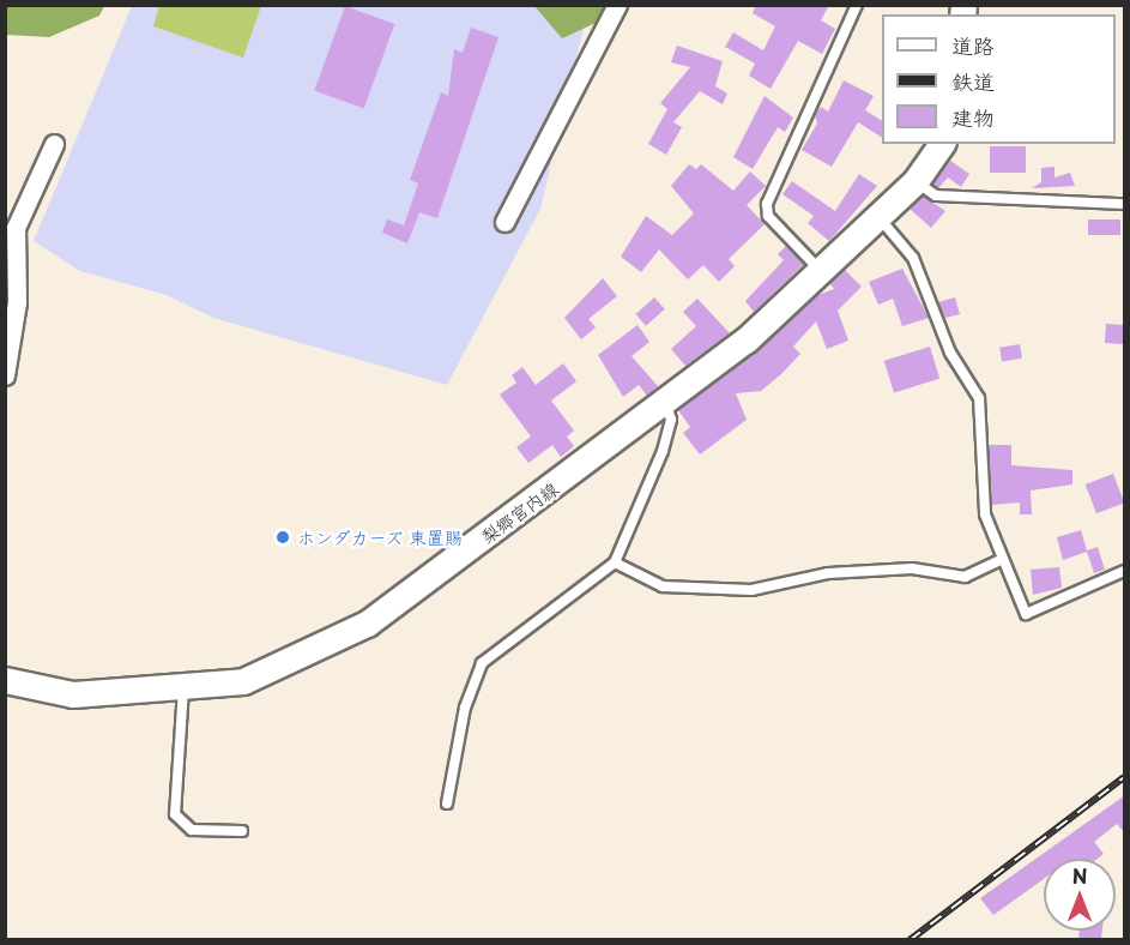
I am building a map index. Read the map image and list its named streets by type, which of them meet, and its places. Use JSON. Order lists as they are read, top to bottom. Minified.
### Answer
{"streets":{"main road":["梨郷宮内線"]},"places":["ホンダカーズ 東置賜"],"legend":["道路","鉄道","建物"],"north":"top"}
